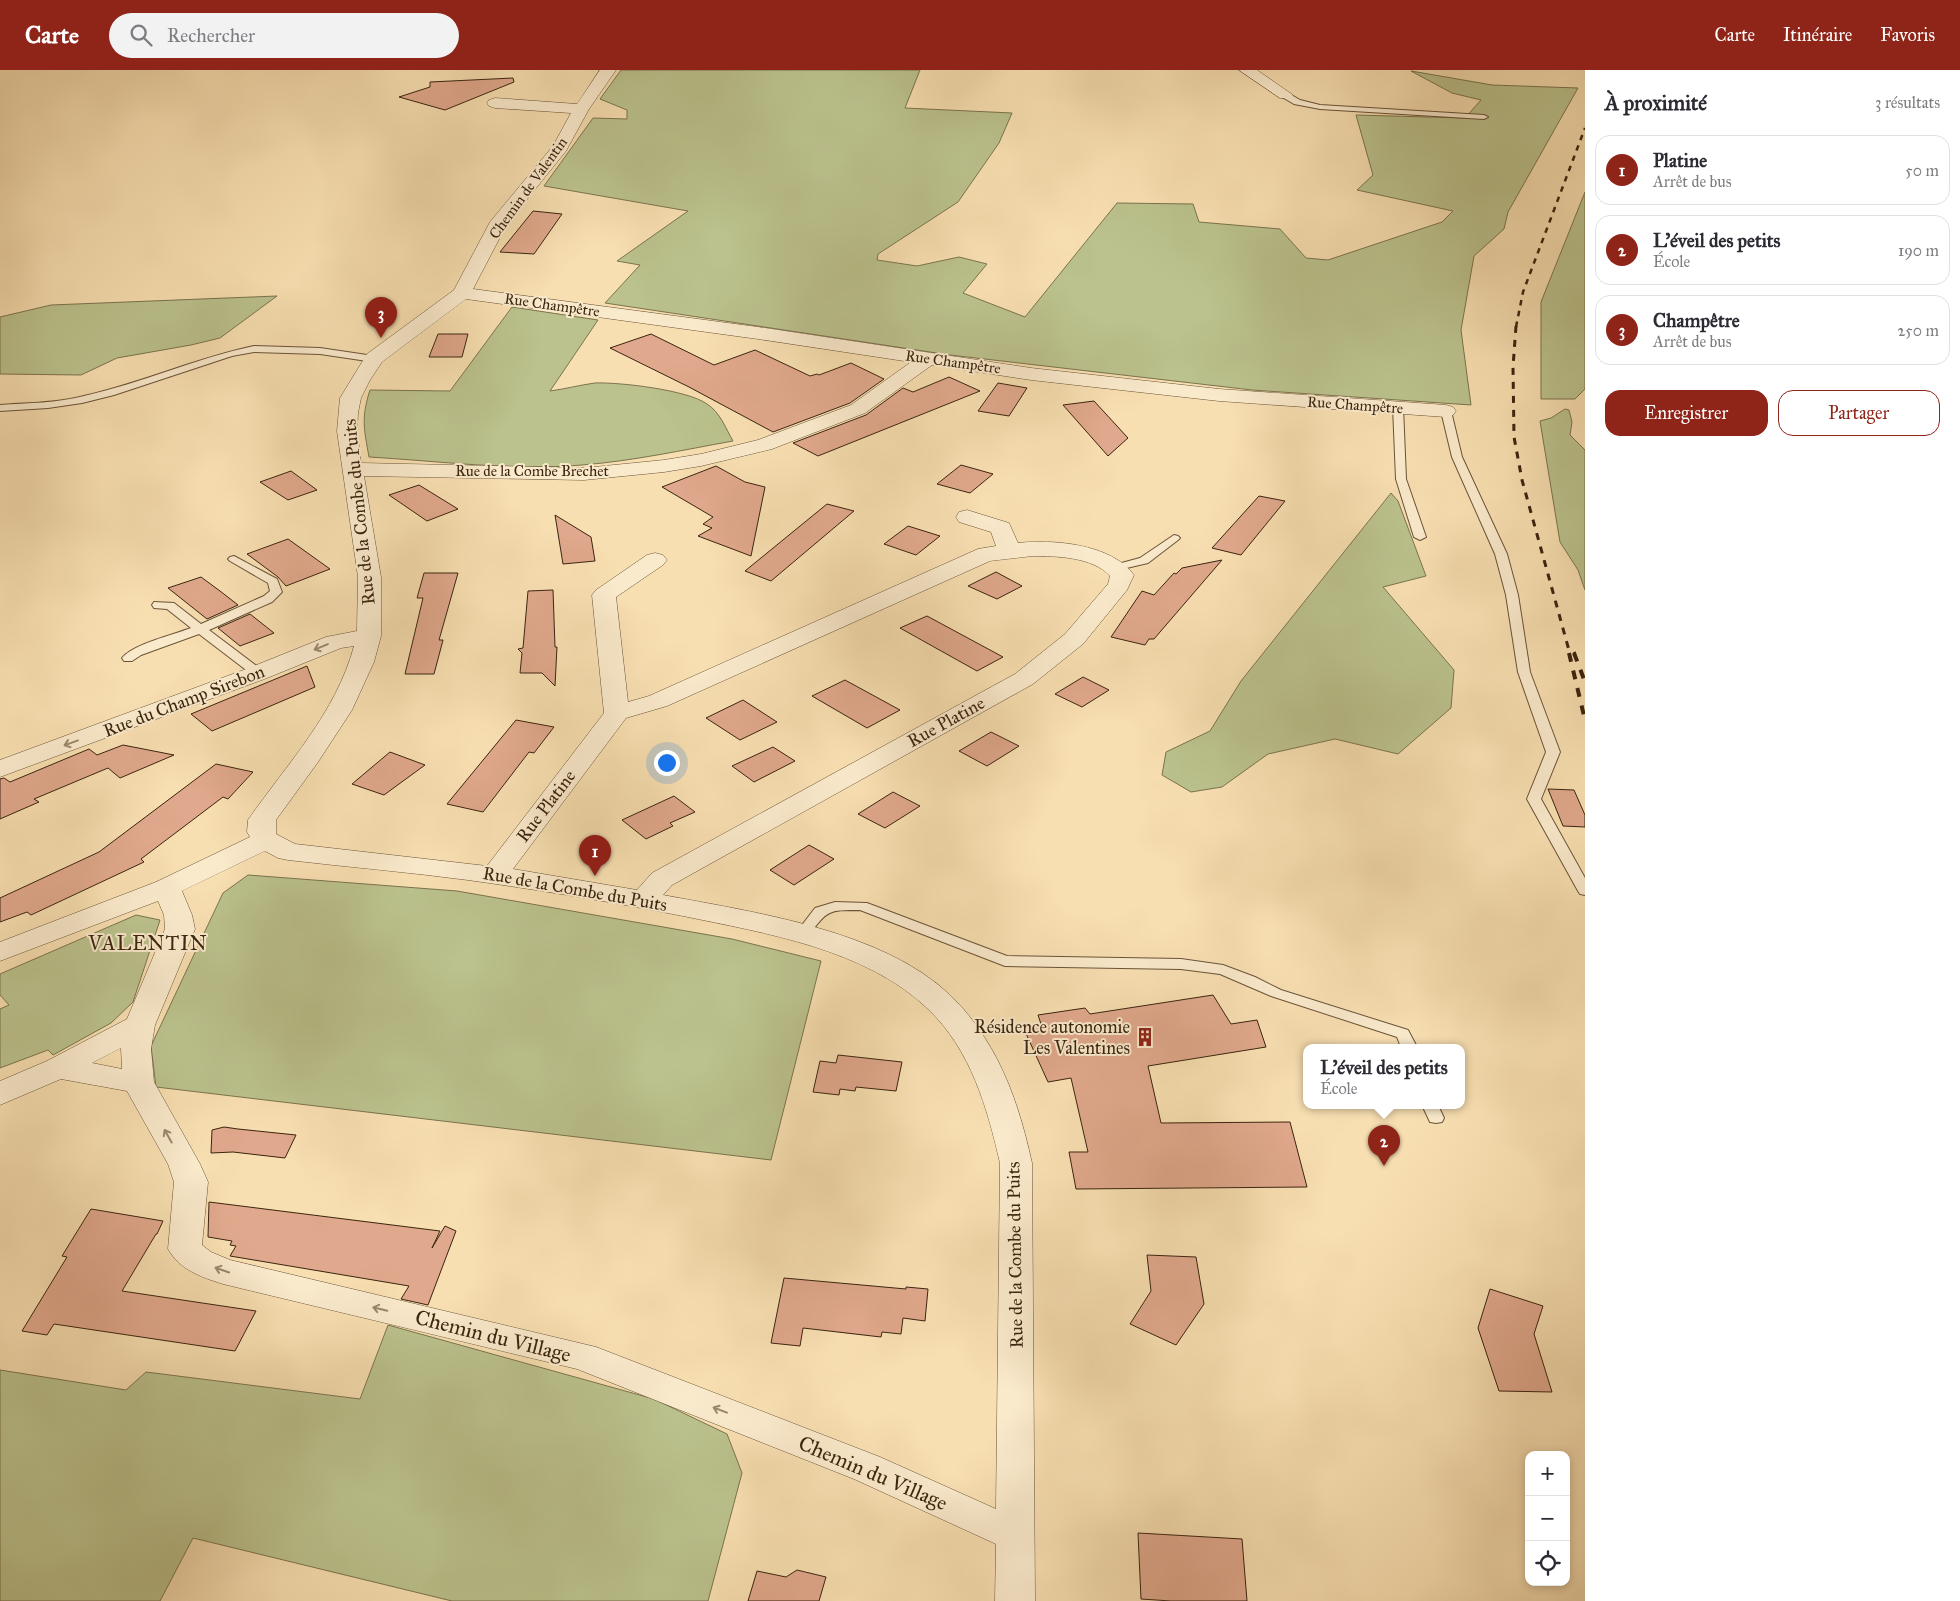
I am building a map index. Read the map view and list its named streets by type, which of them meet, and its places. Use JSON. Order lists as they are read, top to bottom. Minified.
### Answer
{"streets":{"street":["Chemin de Valentin","Rue Champêtre","Rue de la Combe Brechet","Rue de la Combe du Puits","Rue du Champ Sirebon","Rue Platine","Chemin du Village"]},"crossings":[["Chemin de Valentin","Rue Champêtre"],["Chemin de Valentin","Rue de la Combe du Puits"],["Rue Champêtre","Rue de la Combe Brechet"],["Rue Champêtre","Rue de la Combe du Puits"],["Rue de la Combe Brechet","Rue de la Combe du Puits"],["Rue de la Combe du Puits","Rue du Champ Sirebon"],["Rue de la Combe du Puits","Rue Platine"],["Rue de la Combe du Puits","Chemin du Village"]],"one_way":["Chemin du Village"],"districts":["VALENTIN"],"places":{"building":["Résidence autonomie Les Valentines"]},"page":{"header":"Carte","search":"Rechercher","nav":["Carte","Itinéraire","Favoris"],"heading":["À proximité","3 résultats"],"list":[{"mark":"1","name":"Platine","note":"Arrêt de bus","value":"50 m"},{"mark":"2","name":"L'éveil des petits","note":"École","value":"190 m"},{"mark":"3","name":"Champêtre","note":"Arrêt de bus","value":"250 m"}],"pins":["3","1","2"],"buttons":["Enregistrer","Partager"],"popup":["L'éveil des petits","École"],"map_buttons":["+","−"]}}
